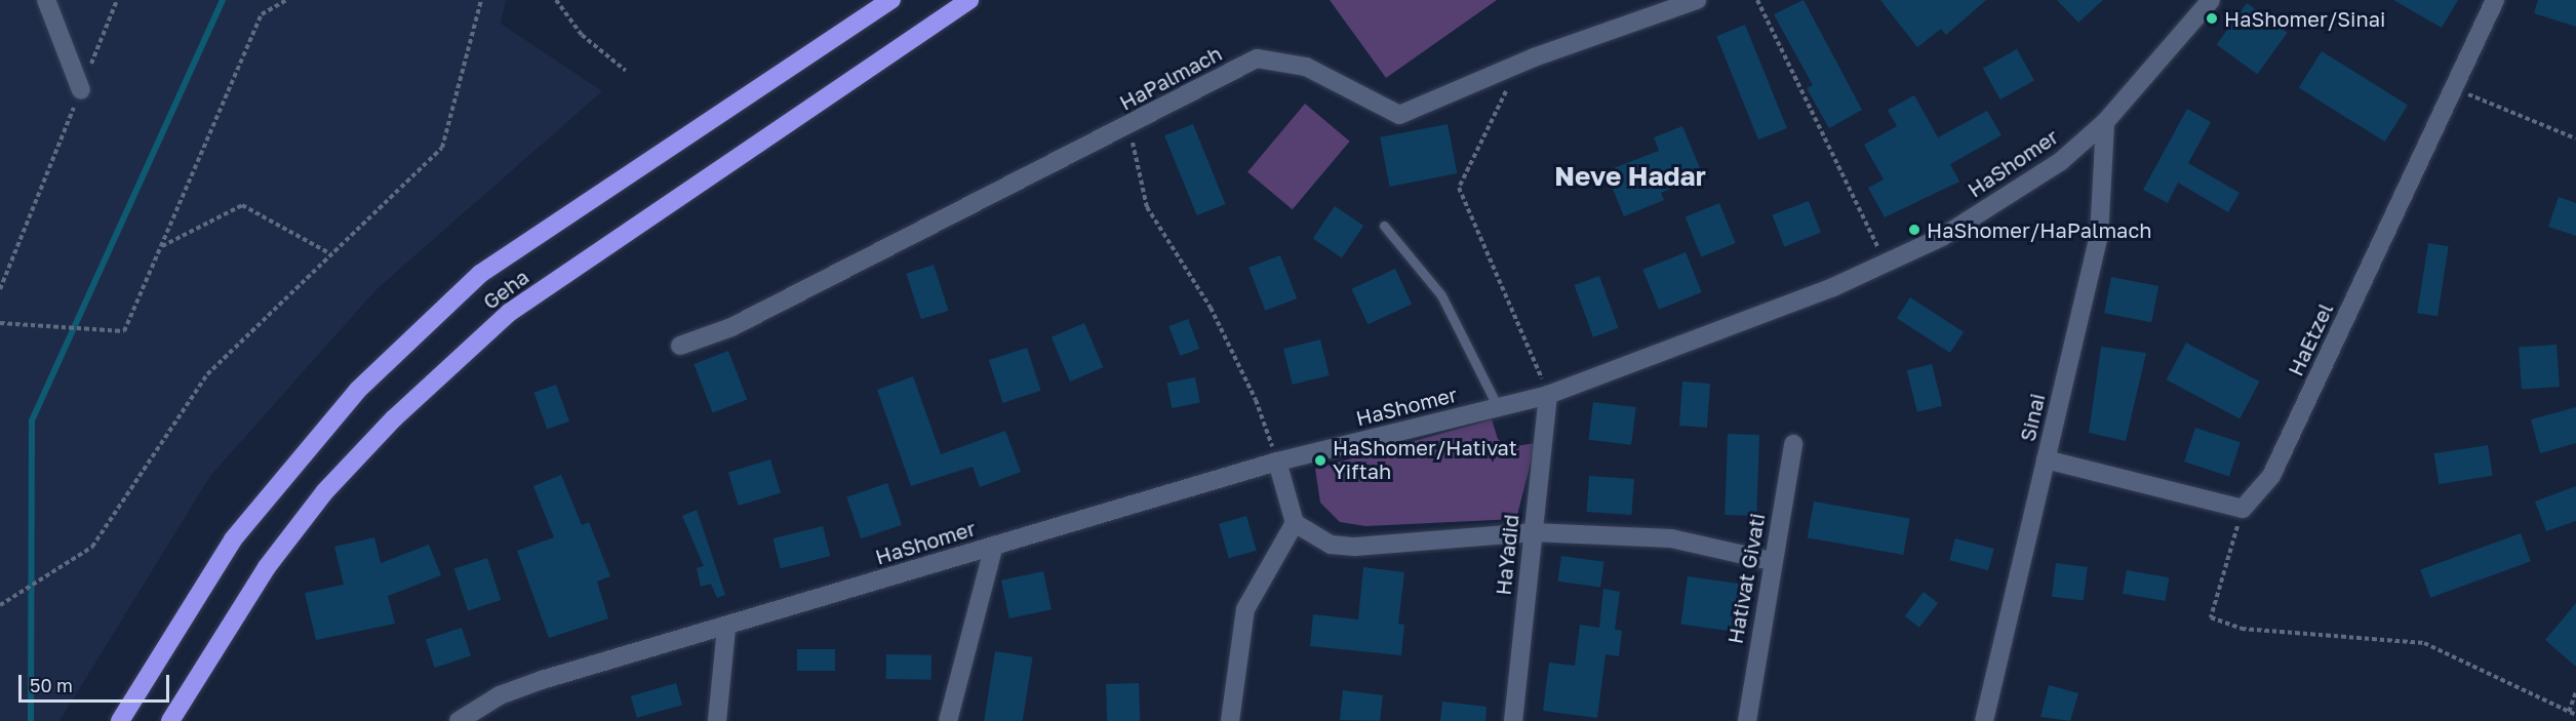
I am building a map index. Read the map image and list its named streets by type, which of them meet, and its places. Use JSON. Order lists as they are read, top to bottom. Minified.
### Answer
{"streets":{"highway":["Geha"],"street":["HaPalmach","HaShomer","HaEtzel","Sinai","HaYadid","Hativat Givati"]},"crossings":[["HaShomer","Sinai"],["HaShomer","HaYadid"]],"districts":["Neve Hadar"],"places":["HaShomer/Sinai","HaShomer/HaPalmach","HaShomer/Hativat Yiftah"],"scale_bar":"50 m"}
